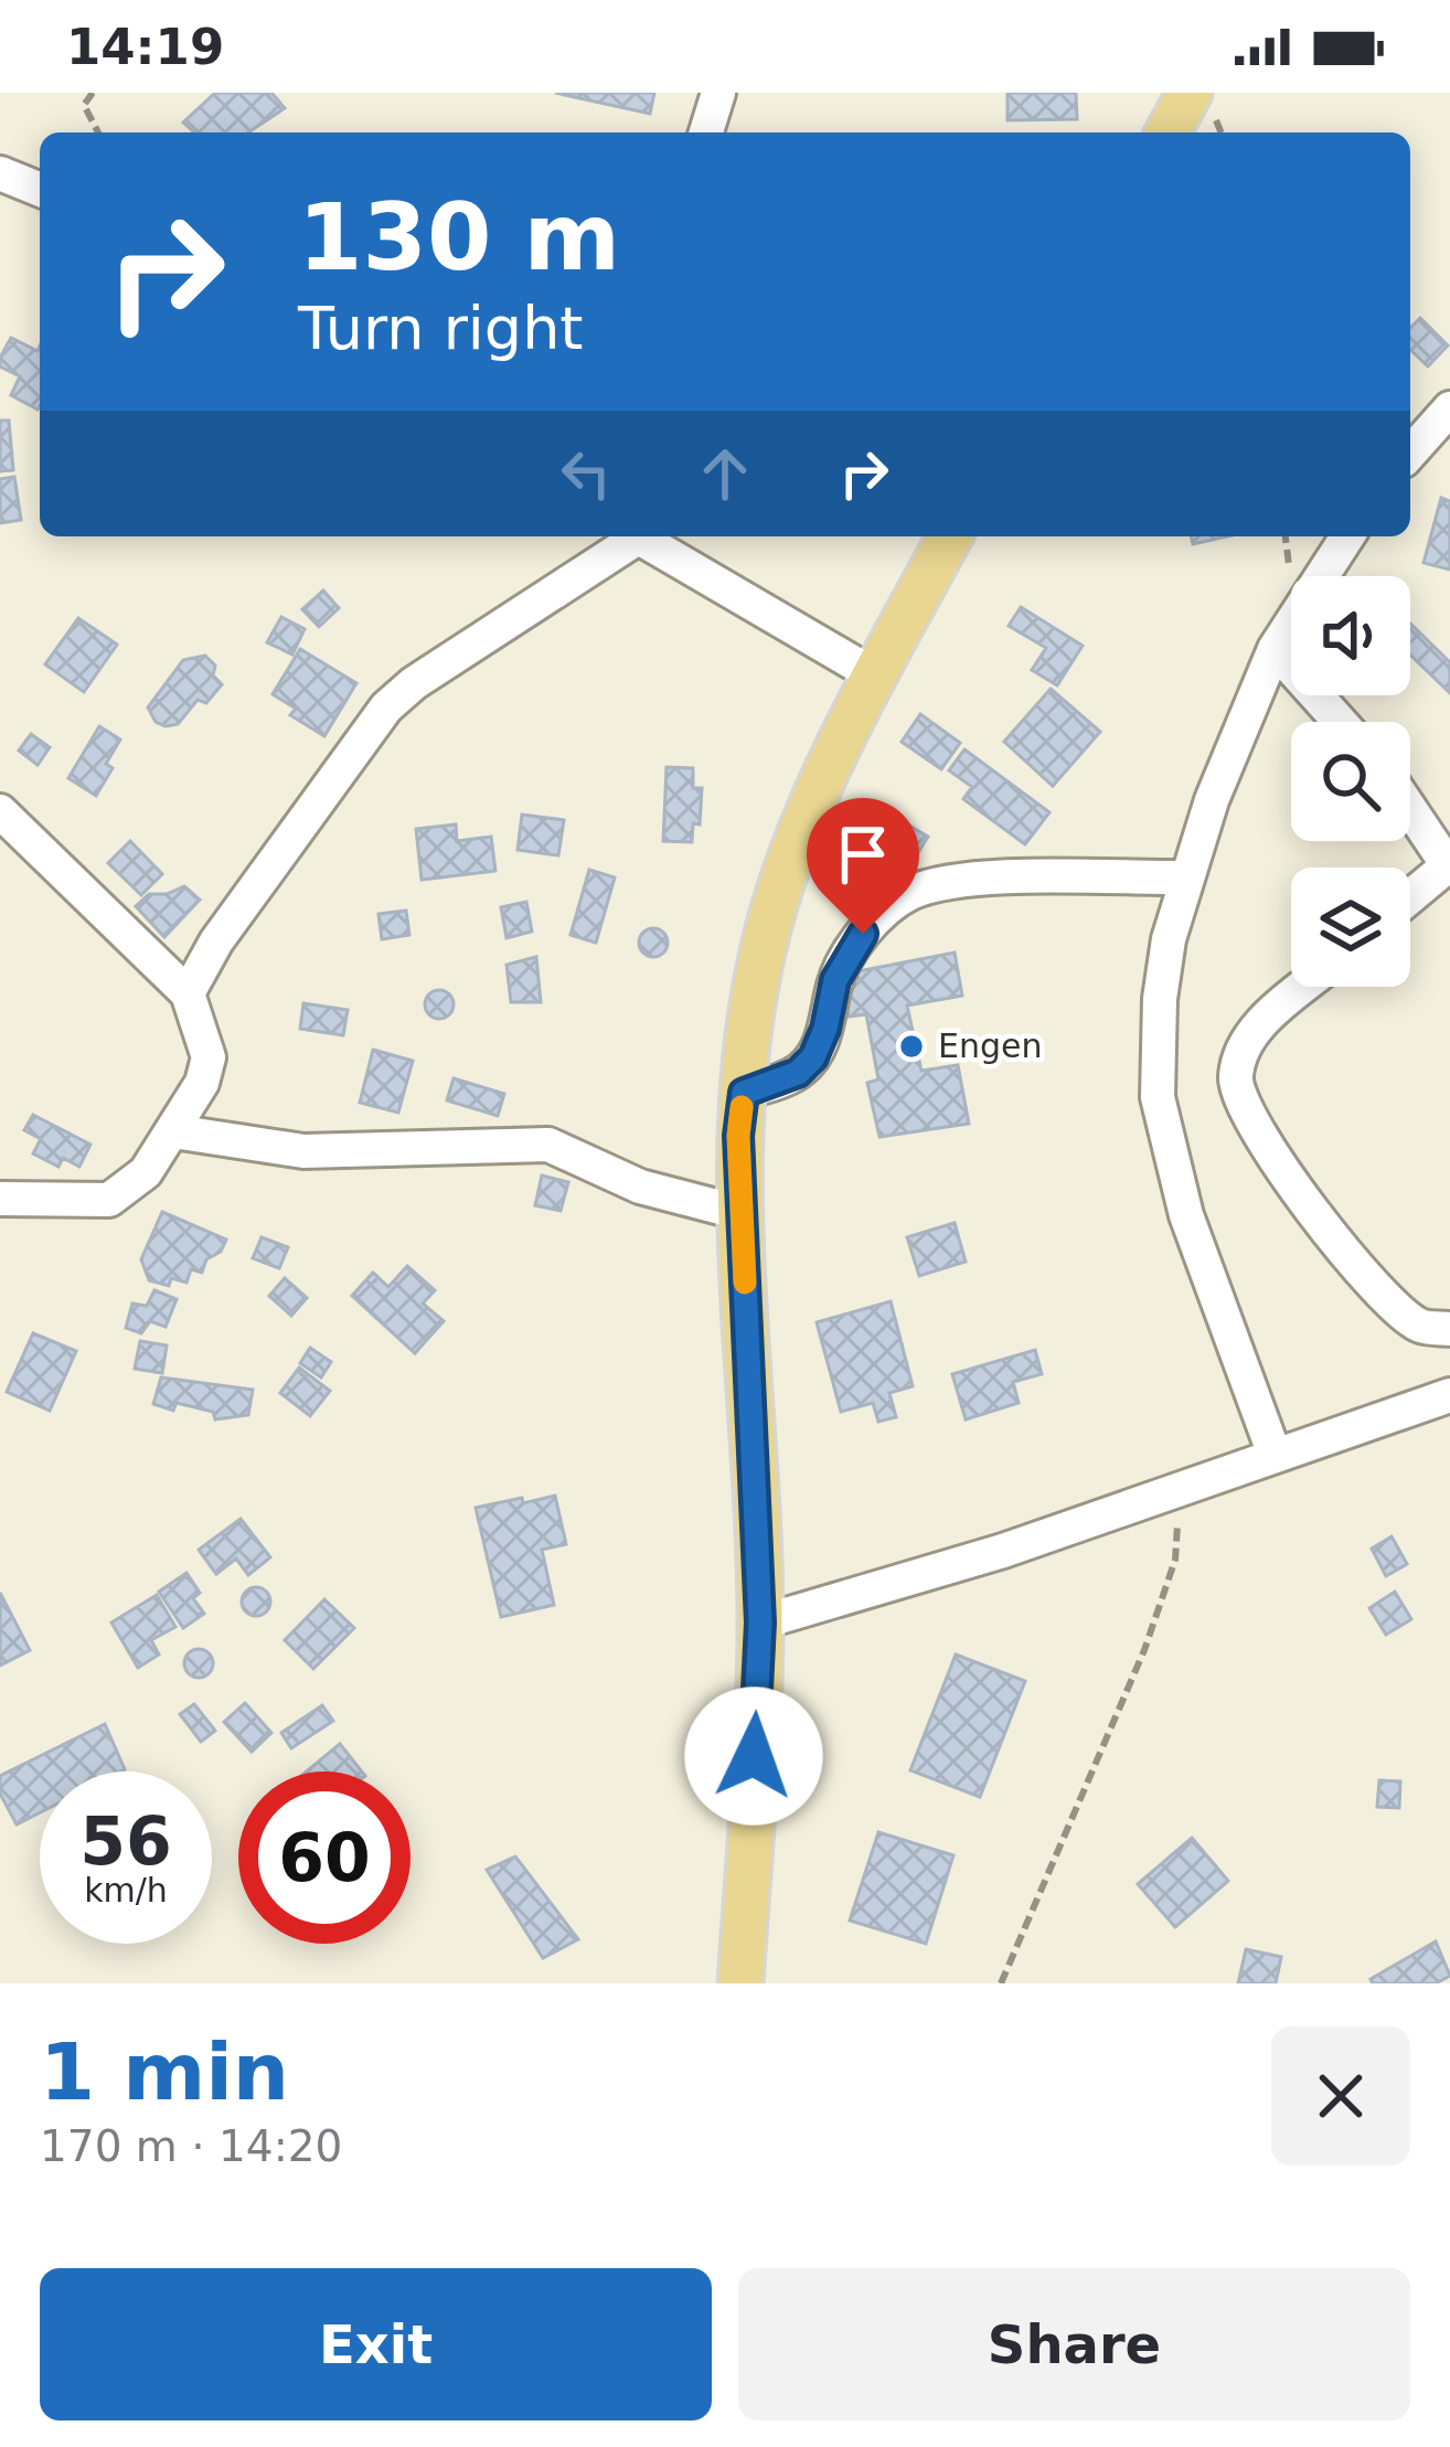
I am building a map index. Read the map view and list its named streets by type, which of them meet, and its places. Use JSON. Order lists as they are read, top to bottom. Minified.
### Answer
{"places":["Engen"],"page":{"status":"14:19","turn":["130 m","Turn right"],"speed":"56 km/h","limit":"60","heading":["1 min","170 m · 14:20"],"buttons":["Exit","Share"]}}
